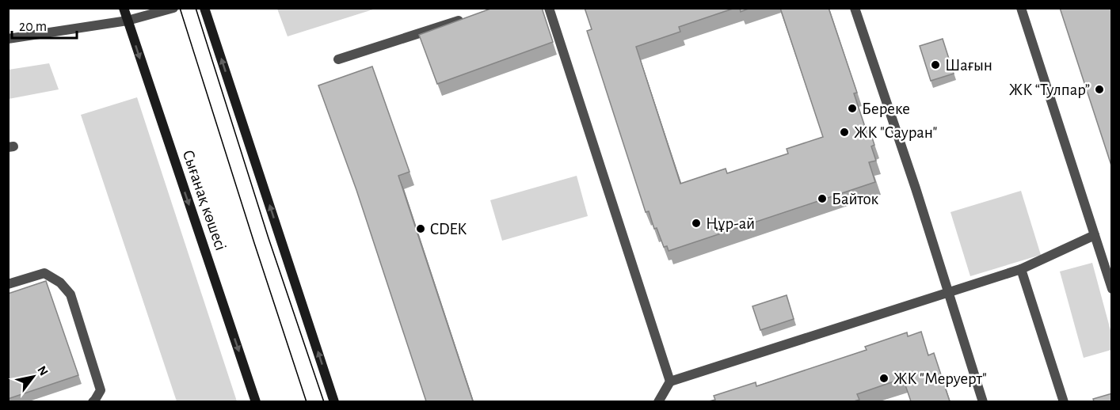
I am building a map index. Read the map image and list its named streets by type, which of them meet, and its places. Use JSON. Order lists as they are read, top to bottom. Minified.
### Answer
{"streets":{"main road":["Сығанақ көшесі"]},"places":["Шағын","ЖК “Тулпар”","Береке","ЖК \"Сауран\"","Байток","Ңұр-ай","CDEK","ЖК \"Меруерт\""],"scale_bar":"20 m","north":"top right"}
